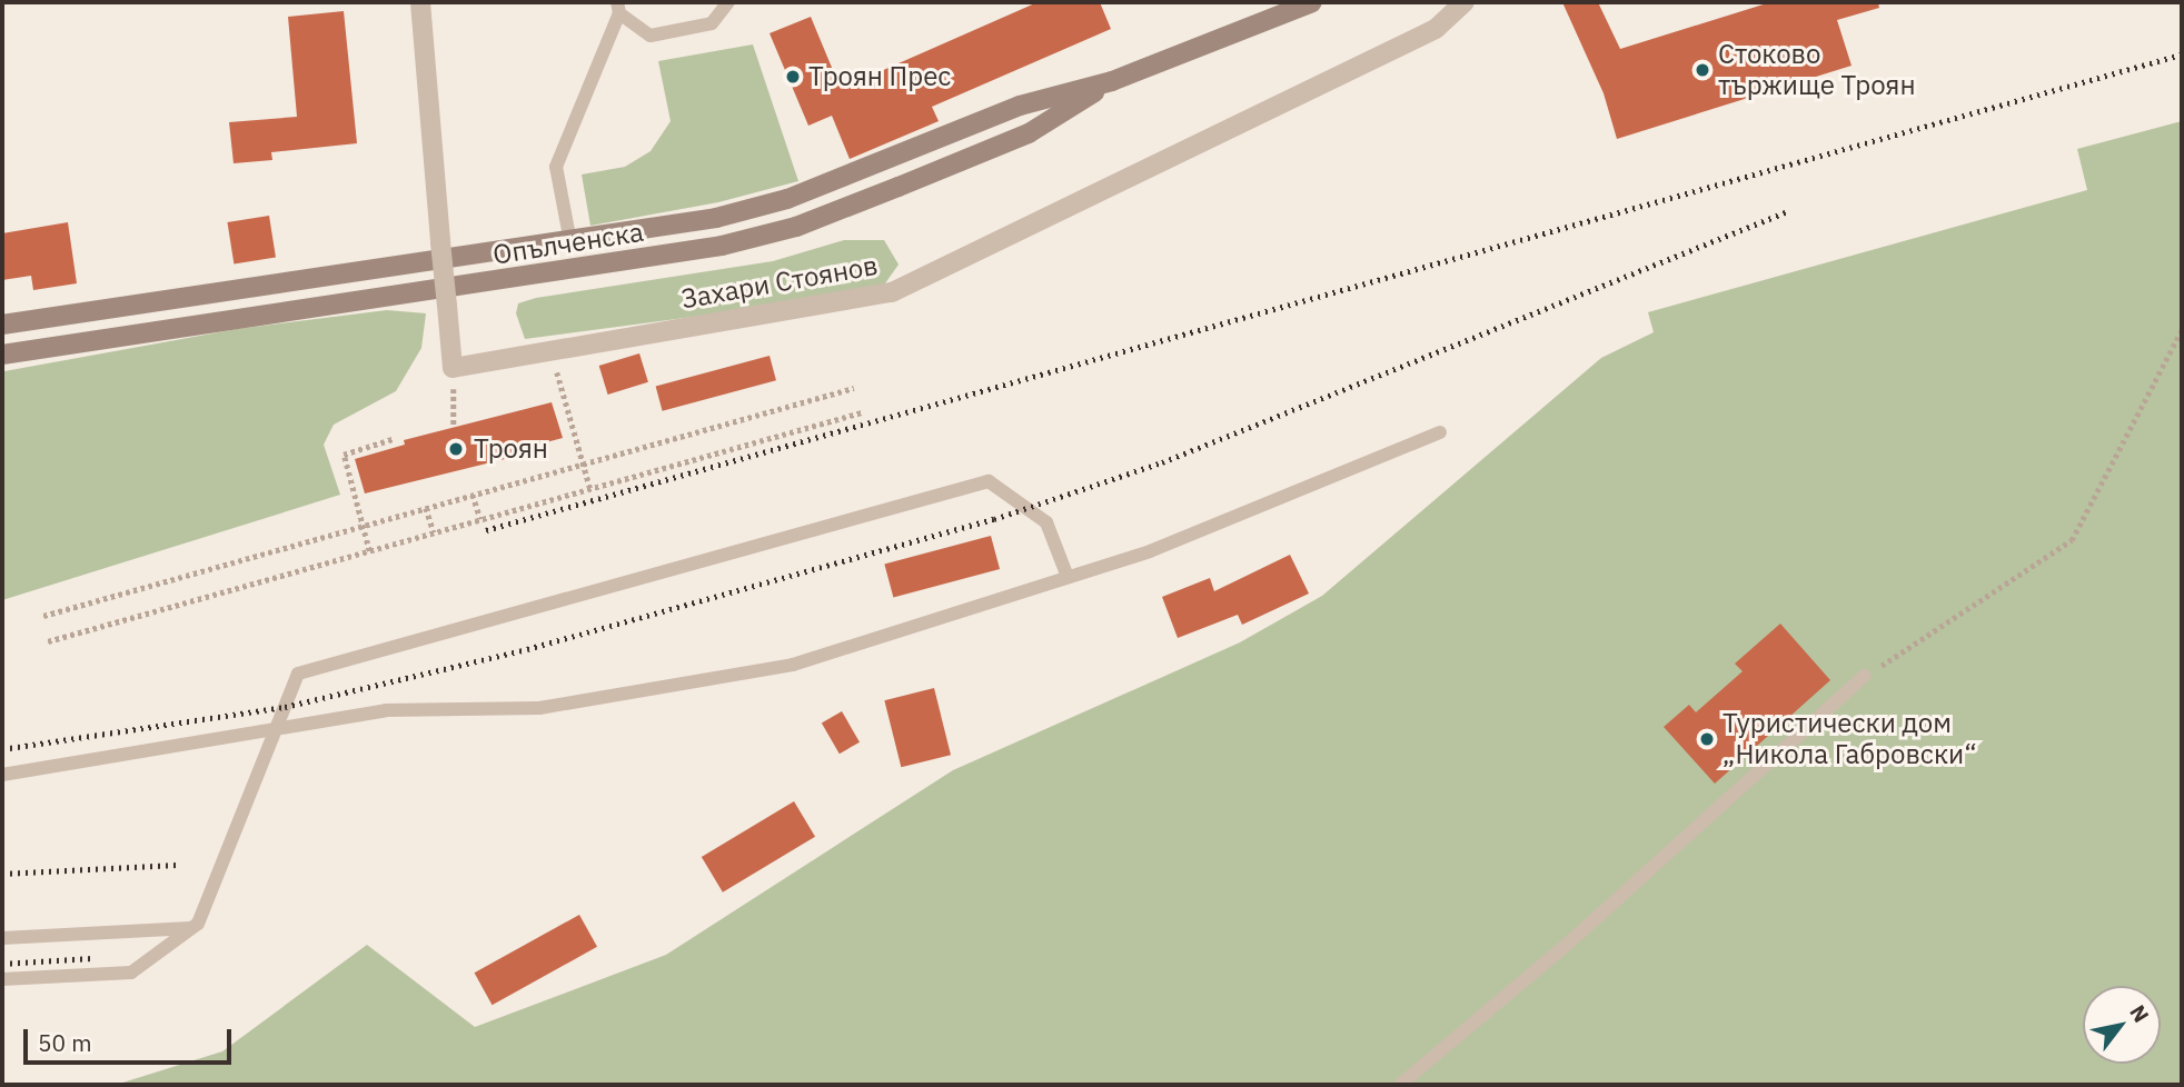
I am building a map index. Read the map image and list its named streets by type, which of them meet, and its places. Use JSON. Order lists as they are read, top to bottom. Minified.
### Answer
{"streets":{"street":["Опълченска","Захари Стоянов"]},"places":["Стоково тържище Троян","Троян Прес","Троян","Туристически дом „Никола Габровски“"],"scale_bar":"50 m","north":"top right"}
